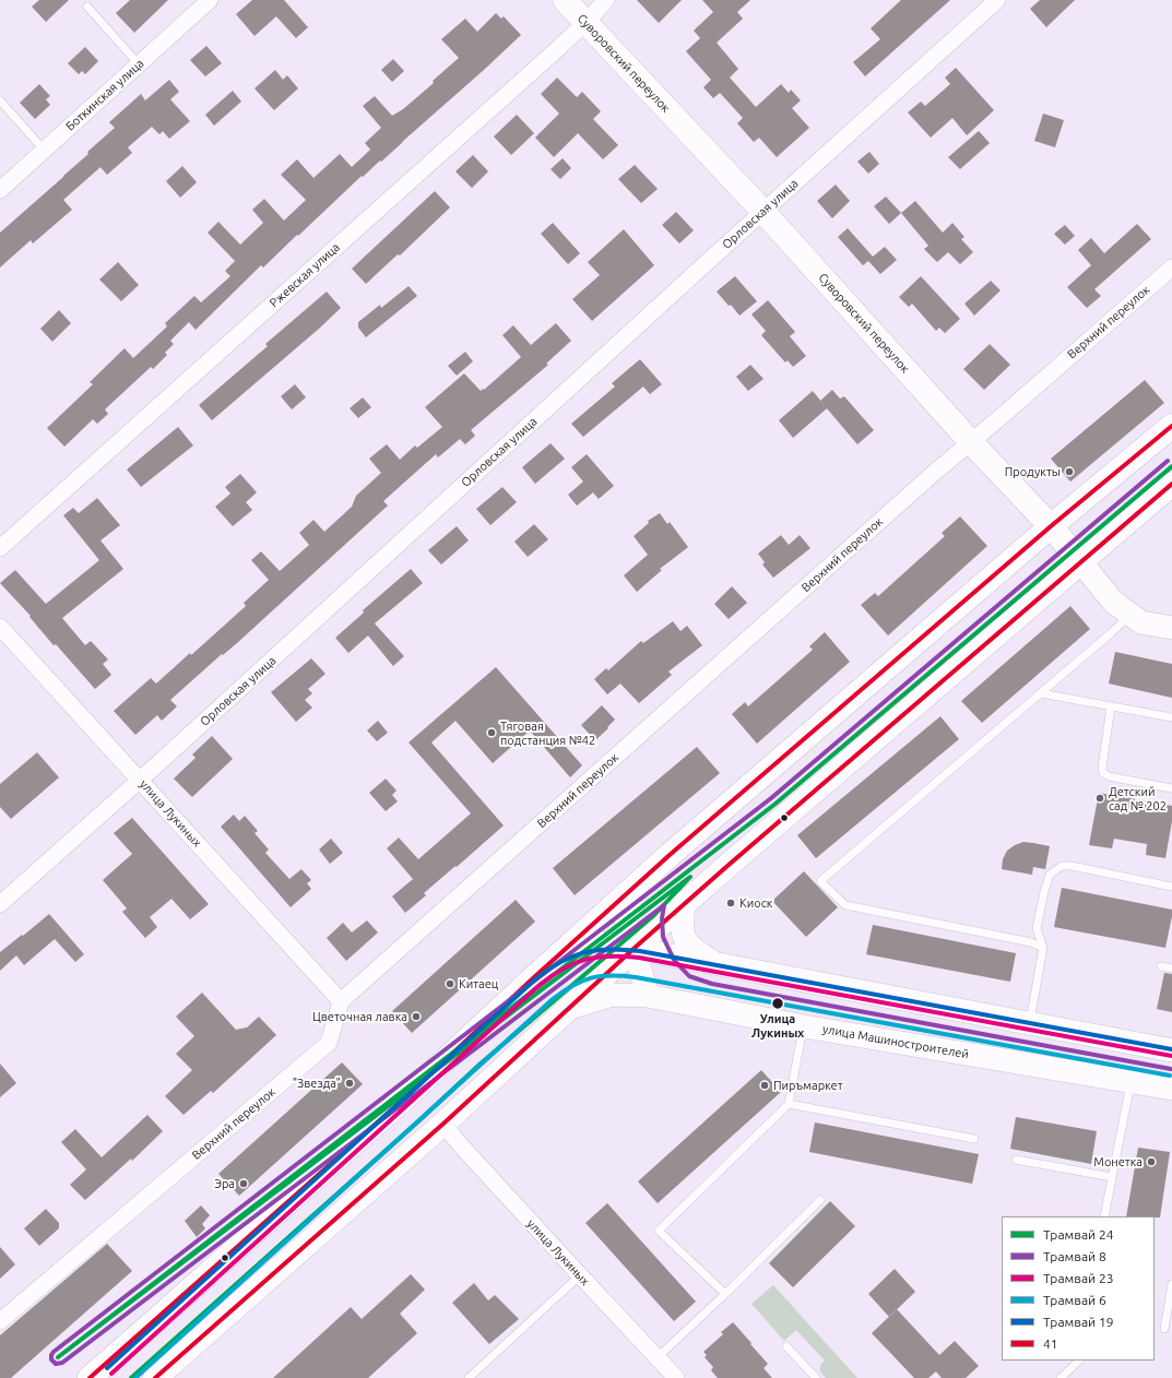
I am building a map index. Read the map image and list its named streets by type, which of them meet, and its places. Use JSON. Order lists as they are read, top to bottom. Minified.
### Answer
{"streets":{"main road":["Суворовский переулок","улица Машиностроителей"],"street":["Боткинская улица","Орловская улица","Ржевская улица","Верхний переулок","улица Лукиных"]},"crossings":[["Суворовский переулок","Орловская улица"],["Суворовский переулок","Ржевская улица"],["Суворовский переулок","Верхний переулок"],["Орловская улица","улица Лукиных"],["Верхний переулок","улица Лукиных"]],"places":["Продукты","Тяговая подстанция №42","Детский сад № 202","Киоск","Китаец","Улица Лукиных","Цветочная лавка","\"Звезда\"","Пиръмаркет","Монетка","Эра"],"lines":["transit line 41","tram line 8","tram line 24","tram line 19","tram line 23","tram line 6"],"legend":["Трамвай 24","Трамвай 8","Трамвай 23","Трамвай 6","Трамвай 19","41"]}
